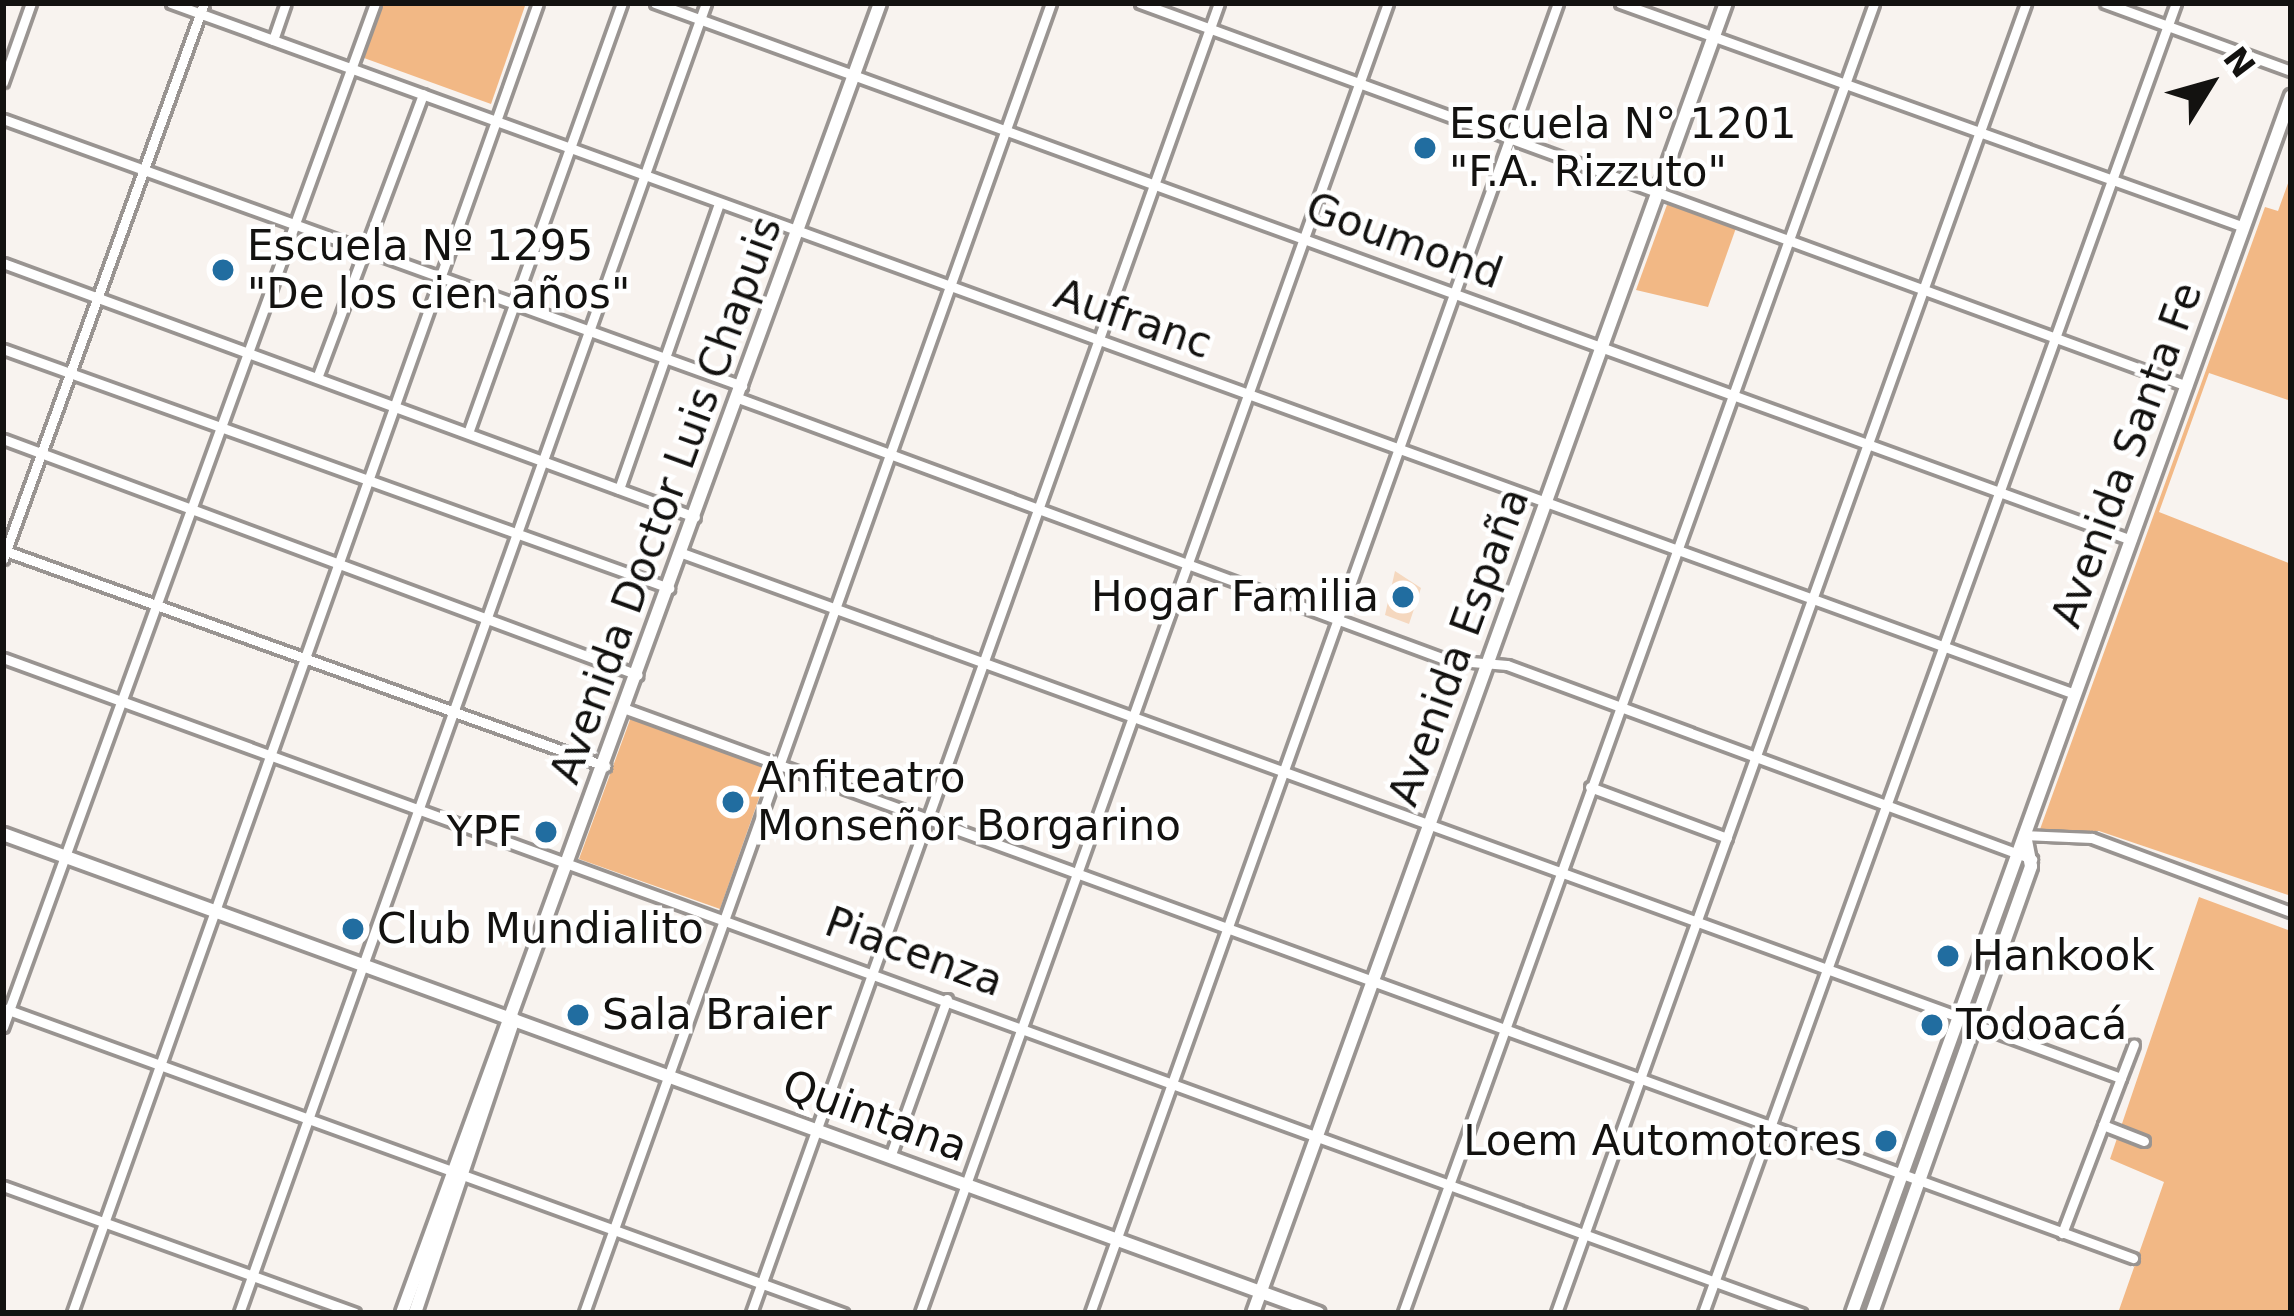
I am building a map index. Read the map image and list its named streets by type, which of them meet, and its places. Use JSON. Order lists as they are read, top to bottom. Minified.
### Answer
{"streets":{"main road":["Avenida Santa Fe","Avenida Doctor Luis Chapuis","Avenida España","Quintana"],"street":["Goumond","Aufranc","Piacenza"]},"crossings":[["Goumond","Avenida Santa Fe"],["Goumond","Avenida Doctor Luis Chapuis"],["Goumond","Avenida España"],["Aufranc","Avenida Santa Fe"],["Aufranc","Avenida Doctor Luis Chapuis"],["Aufranc","Avenida España"],["Avenida Doctor Luis Chapuis","Piacenza"],["Avenida Doctor Luis Chapuis","Quintana"],["Avenida España","Piacenza"],["Avenida España","Quintana"]],"places":["Escuela N° 1201 \"F.A. Rizzuto\"","Escuela Nº 1295 \"De los cien años\"","Hogar Familia","Anfiteatro Monseñor Borgarino","YPF","Club Mundialito","Hankook","Sala Braier","Todoacá","Loem Automotores"],"north":"top right"}
